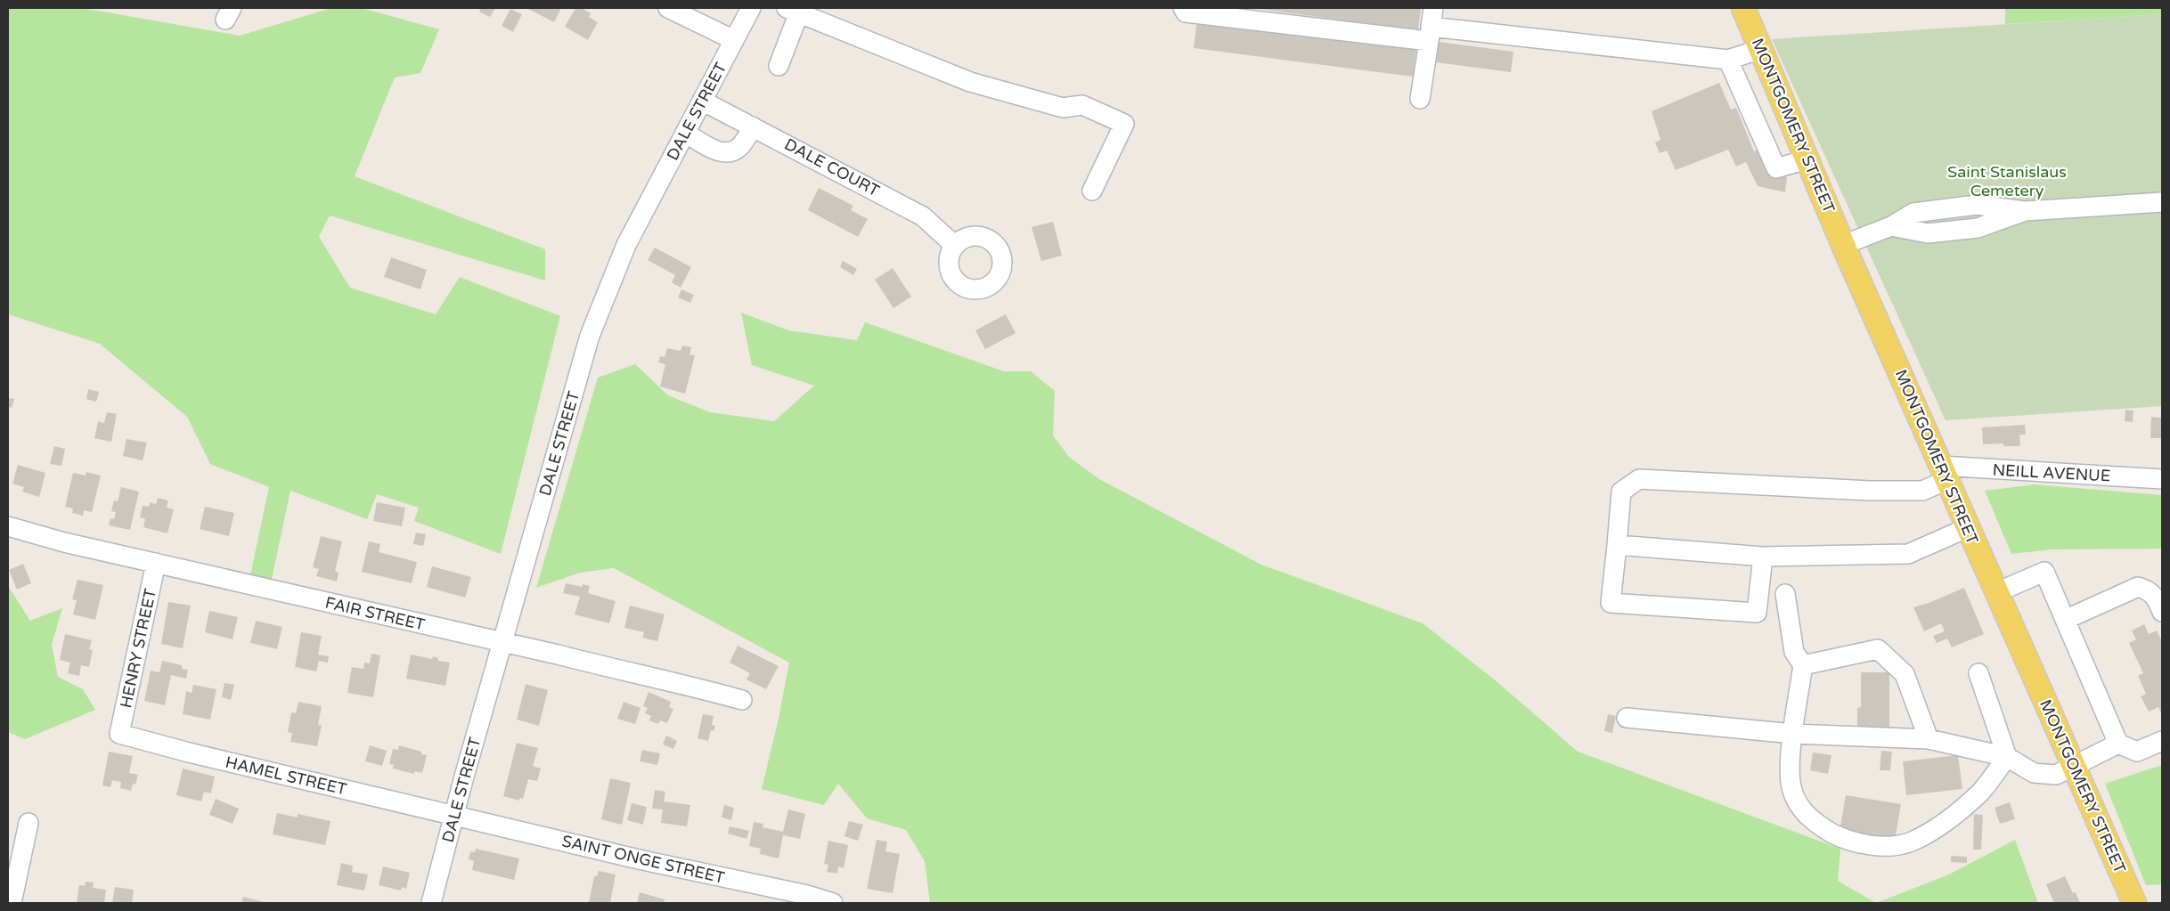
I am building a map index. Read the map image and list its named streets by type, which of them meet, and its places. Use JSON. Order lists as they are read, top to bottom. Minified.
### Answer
{"streets":{"main road":["MONTGOMERY STREET"],"street":["DALE STREET","DALE COURT","NEILL AVENUE","FAIR STREET","HENRY STREET","HAMEL STREET","SAINT ONGE STREET"]},"crossings":[["DALE STREET","DALE COURT"],["DALE STREET","FAIR STREET"],["DALE STREET","HAMEL STREET"],["DALE STREET","SAINT ONGE STREET"],["MONTGOMERY STREET","NEILL AVENUE"],["FAIR STREET","HENRY STREET"],["HENRY STREET","HAMEL STREET"],["HAMEL STREET","SAINT ONGE STREET"]],"parks":["Saint Stanislaus Cemetery"]}
